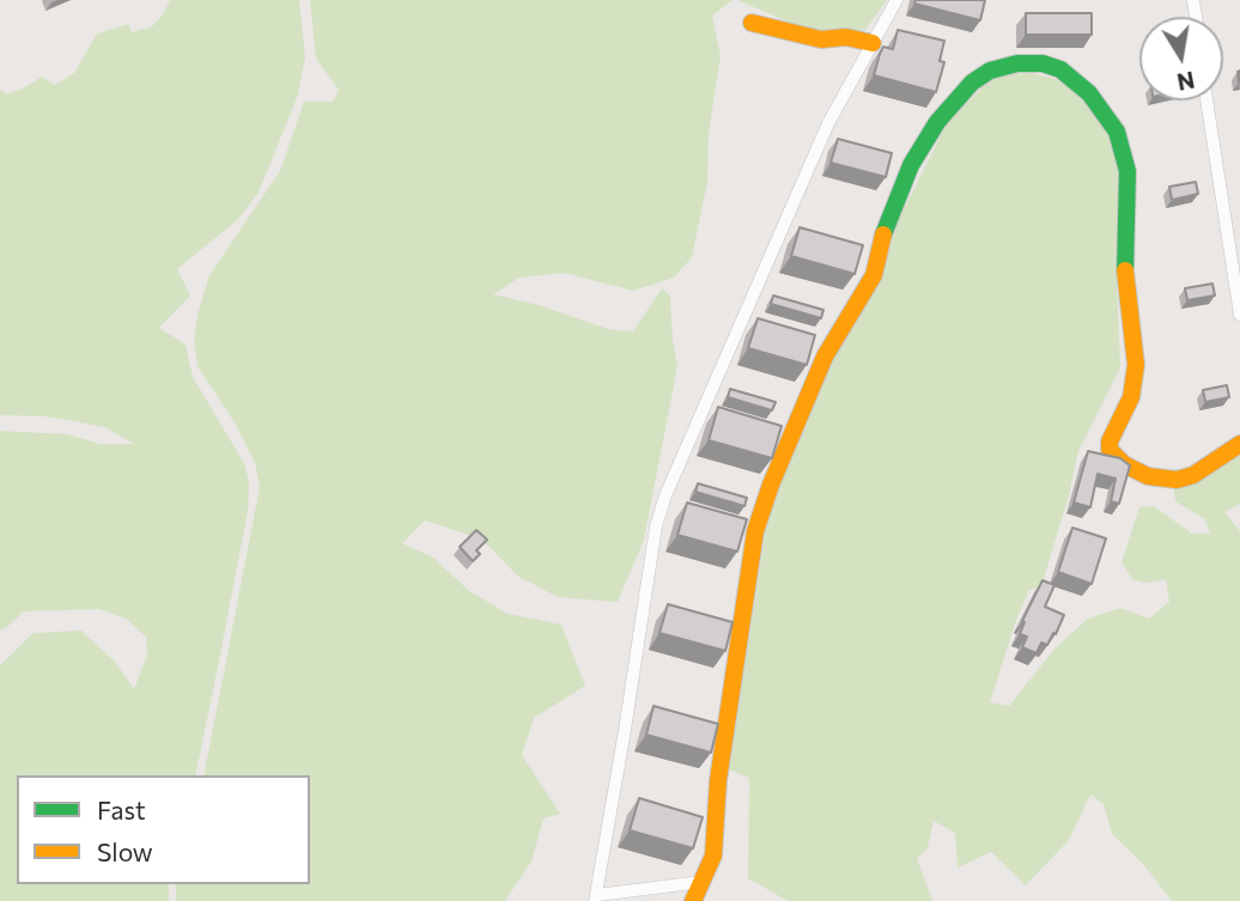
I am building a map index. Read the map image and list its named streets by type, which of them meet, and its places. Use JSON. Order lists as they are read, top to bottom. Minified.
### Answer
{"legend":["Fast","Slow"],"north":"bottom"}
